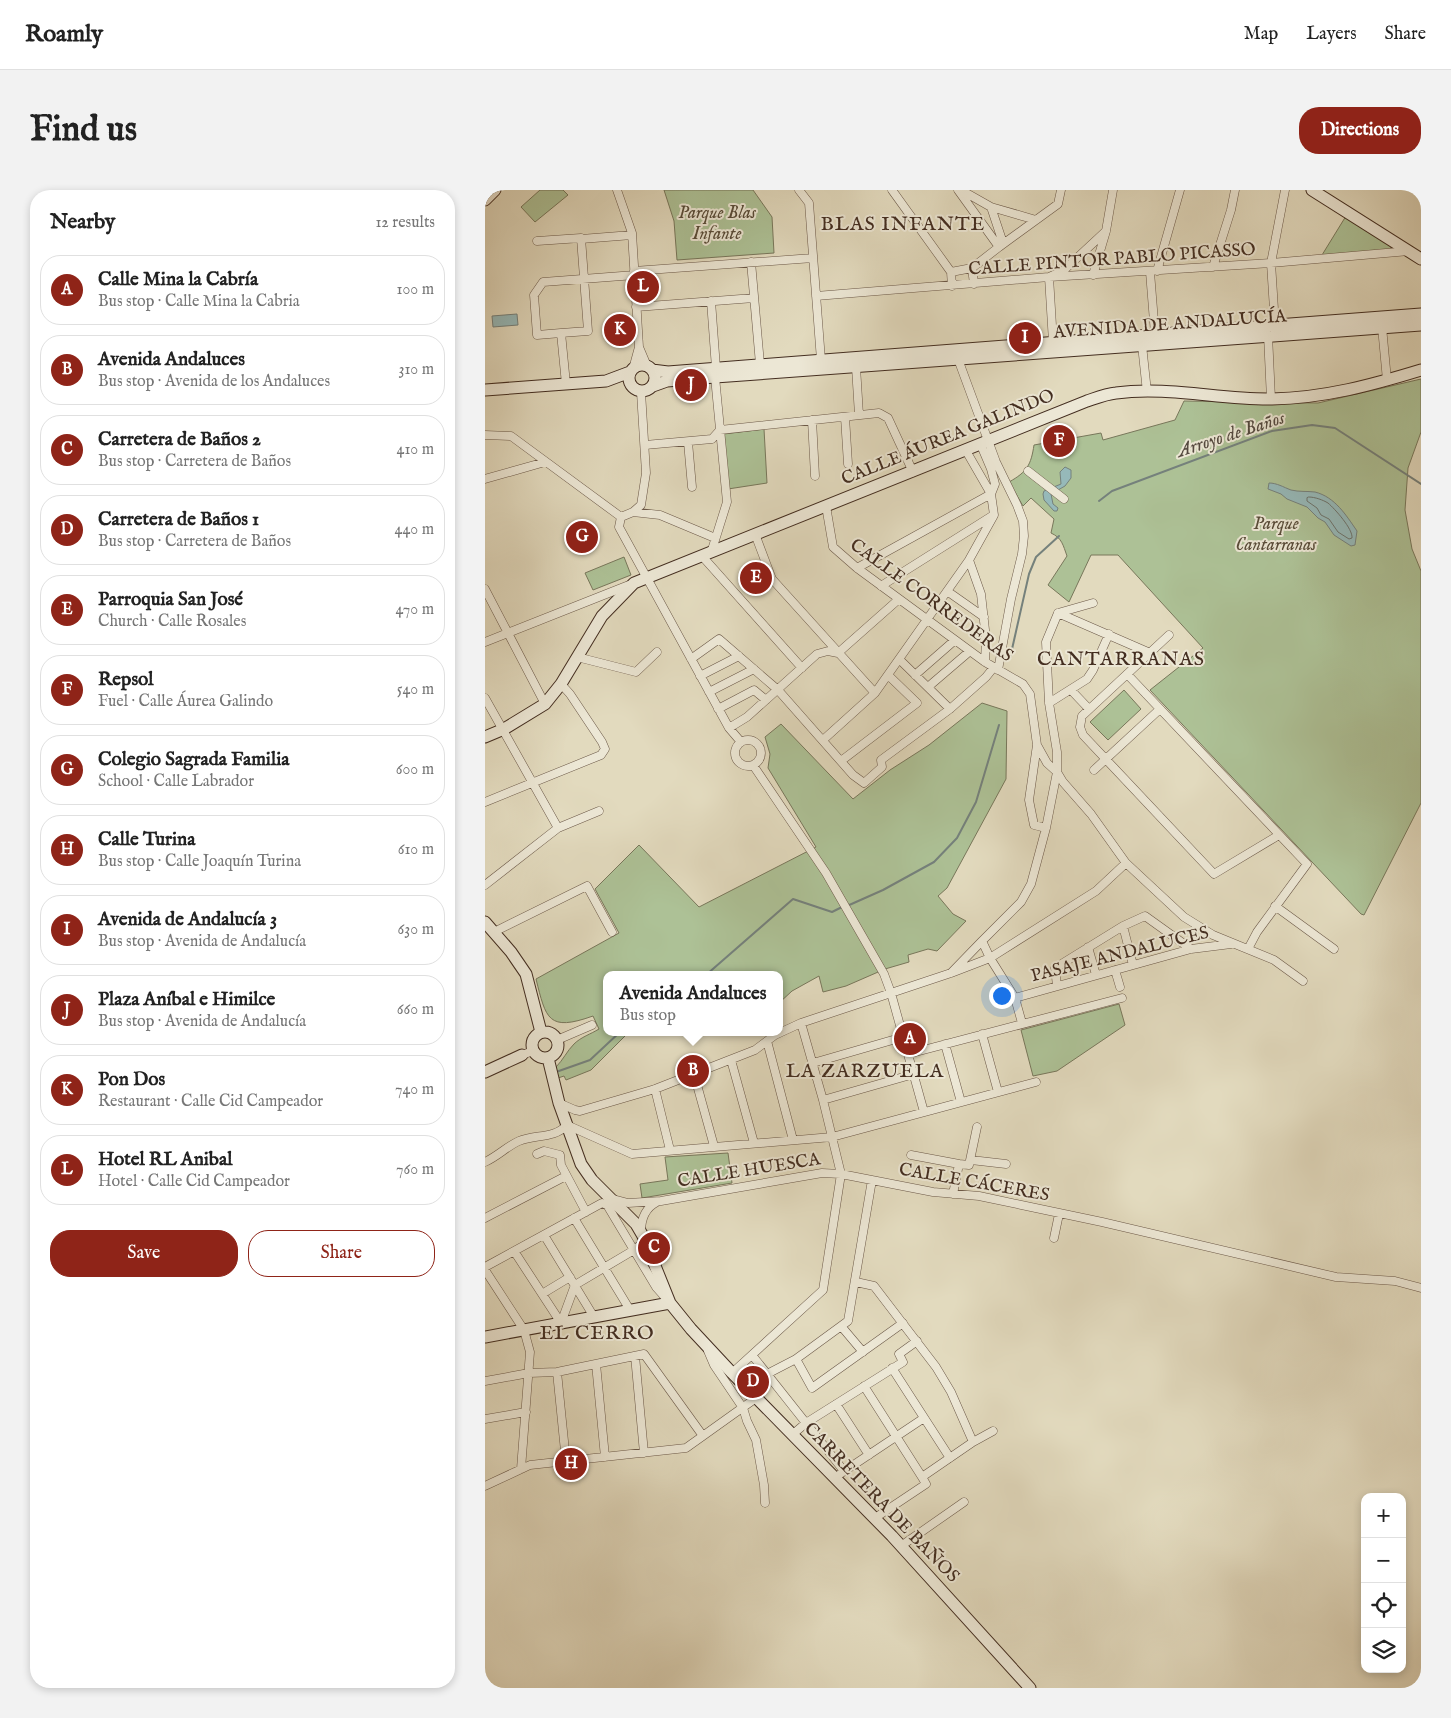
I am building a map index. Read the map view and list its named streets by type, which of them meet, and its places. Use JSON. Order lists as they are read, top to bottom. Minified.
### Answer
{"streets":{"main road":["AVENIDA DE ANDALUCÍA","CALLE ÁUREA GALINDO","CARRETERA DE BAÑOS"],"street":["CALLE PINTOR PABLO PICASSO","CALLE CORREDERAS","PASAJE ANDALUCES","CALLE HUESCA","CALLE CÁCERES"]},"crossings":[["CALLE ÁUREA GALINDO","CALLE CORREDERAS"],["CALLE HUESCA","CALLE CÁCERES"],["CALLE HUESCA","CARRETERA DE BAÑOS"]],"districts":["BLAS INFANTE","CANTARRANAS","LA ZARZUELA","EL CERRO"],"water":["Arroyo de Baños"],"parks":["Parque Blas Infante","Parque Cantarranas"],"page":{"header":"Roamly","nav":["Map","Layers","Share"],"buttons":["Directions",["Save","Share"]],"title":"Find us","heading":["Nearby","12 results"],"list":[{"mark":"A","name":"Calle Mina la Cabría","note":"Bus stop · Calle Mina la Cabria","value":"100 m"},{"mark":"B","name":"Avenida Andaluces","note":"Bus stop · Avenida de los Andaluces","value":"310 m"},{"mark":"C","name":"Carretera de Baños 2","note":"Bus stop · Carretera de Baños","value":"410 m"},{"mark":"D","name":"Carretera de Baños 1","note":"Bus stop · Carretera de Baños","value":"440 m"},{"mark":"E","name":"Parroquia San José","note":"Church · Calle Rosales","value":"470 m"},{"mark":"F","name":"Repsol","note":"Fuel · Calle Áurea Galindo","value":"540 m"},{"mark":"G","name":"Colegio Sagrada Familia","note":"School · Calle Labrador","value":"600 m"},{"mark":"H","name":"Calle Turina","note":"Bus stop · Calle Joaquín Turina","value":"610 m"},{"mark":"I","name":"Avenida de Andalucía 3","note":"Bus stop · Avenida de Andalucía","value":"630 m"},{"mark":"J","name":"Plaza Aníbal e Himilce","note":"Bus stop · Avenida de Andalucía","value":"660 m"},{"mark":"K","name":"Pon Dos","note":"Restaurant · Calle Cid Campeador","value":"740 m"},{"mark":"L","name":"Hotel RL Anibal","note":"Hotel · Calle Cid Campeador","value":"760 m"}],"pins":["L","K","I","J","F","G","E","A","B","C","D","H"],"popup":["Avenida Andaluces","Bus stop"],"map_buttons":["+","−"]}}
